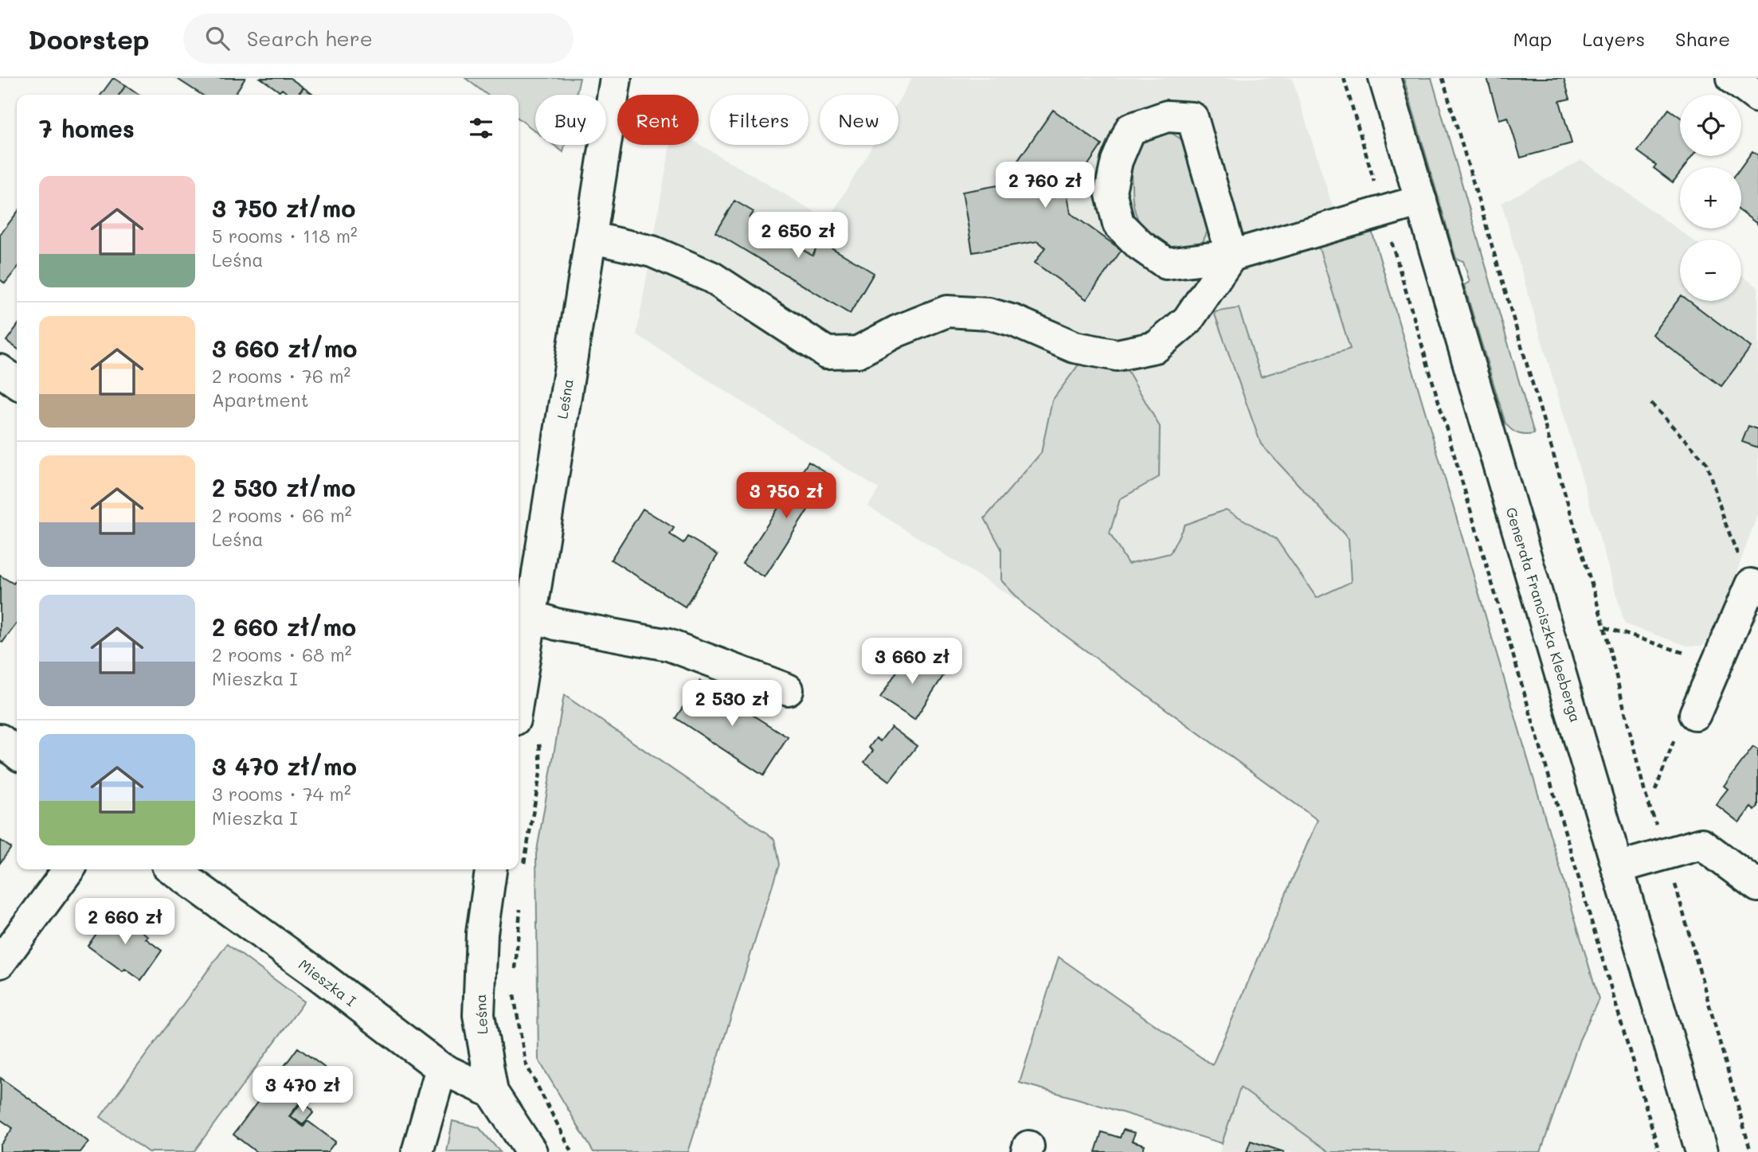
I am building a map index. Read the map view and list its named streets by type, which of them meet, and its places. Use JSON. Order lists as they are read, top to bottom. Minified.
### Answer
{"streets":{"street":["Leśna","Generała Franciszka Kleeberga","Mieszka I"]},"crossings":[["Leśna","Mieszka I"]],"page":{"header":"Doorstep","search":"Search here","nav":["Map","Layers","Share"],"map_buttons":["+","−"],"chip":["Buy","Rent","Filters","New"],"heading":"7 homes","price":["2 760 zł","2 650 zł","3 750 zł","3 660 zł","2 530 zł","2 660 zł","3 470 zł"],"list":[{"name":"3 750 zł/mo","note":"5 rooms · 118 m² · Leśna"},{"name":"3 660 zł/mo","note":"2 rooms · 76 m² · Apartment"},{"name":"2 530 zł/mo","note":"2 rooms · 66 m² · Leśna"},{"name":"2 660 zł/mo","note":"2 rooms · 68 m² · Mieszka I"},{"name":"3 470 zł/mo","note":"3 rooms · 74 m² · Mieszka I"}]}}
